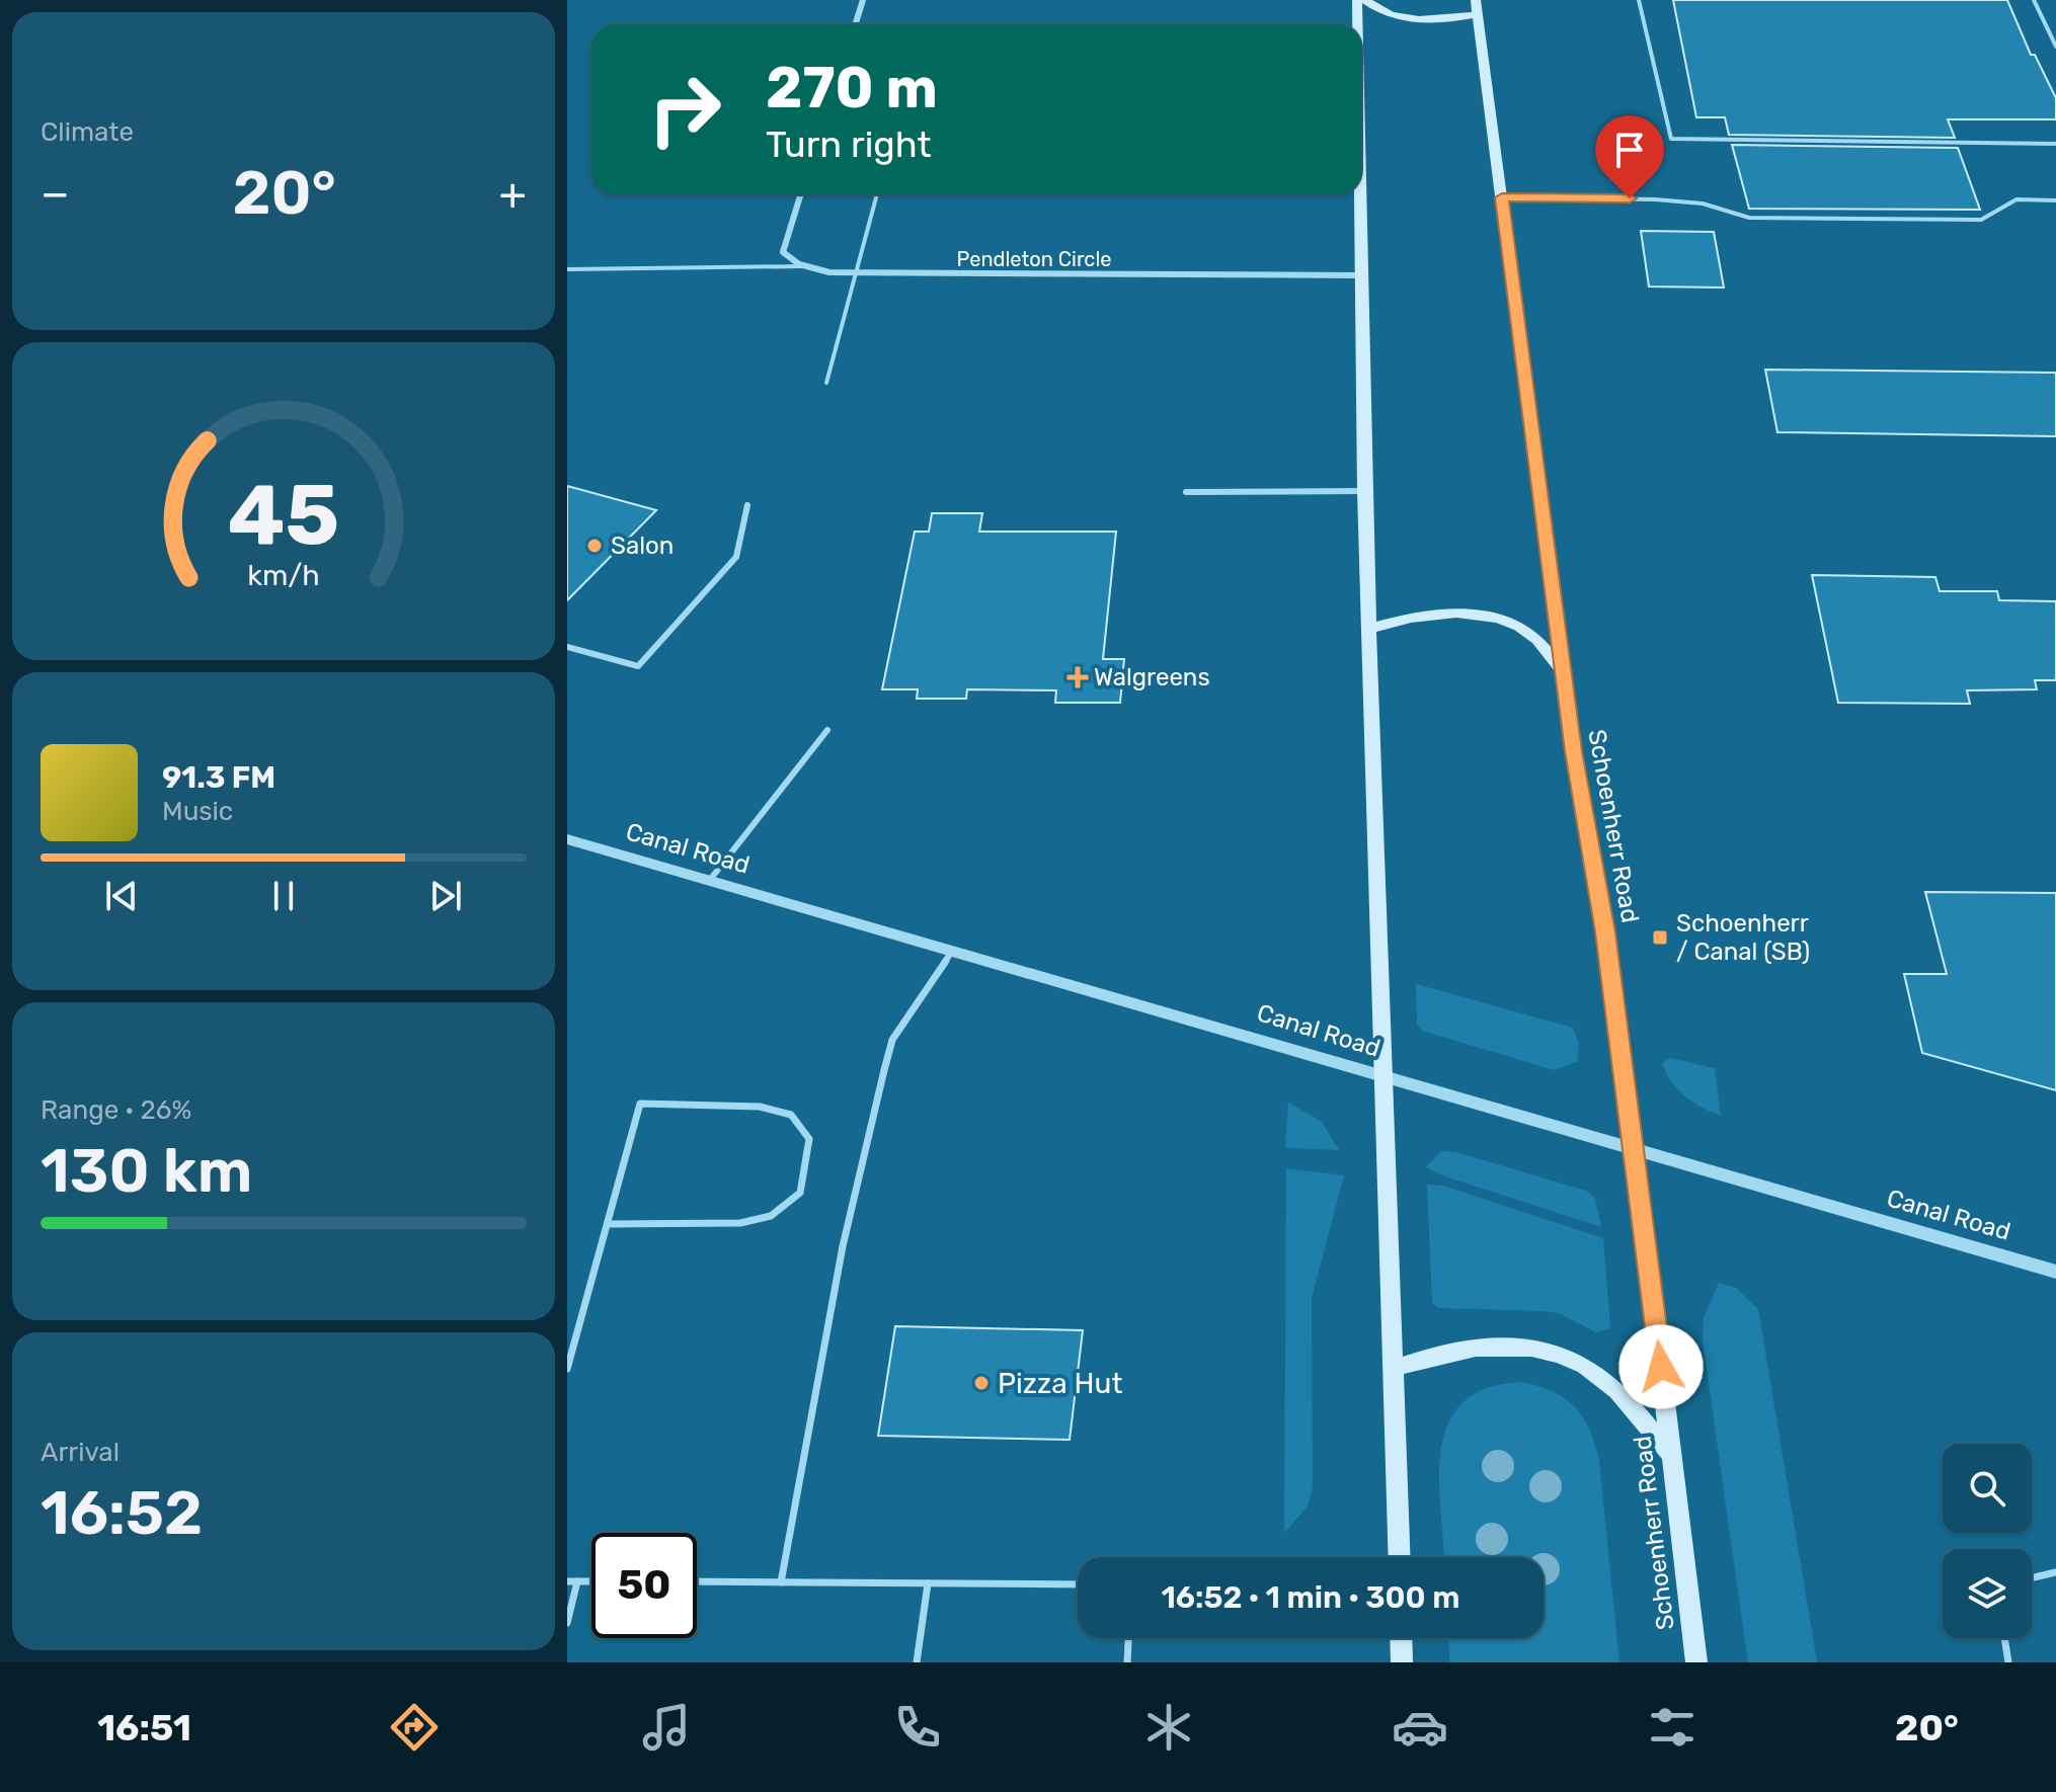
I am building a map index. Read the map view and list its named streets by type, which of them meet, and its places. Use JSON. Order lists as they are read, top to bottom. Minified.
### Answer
{"streets":{"main road":["Schoenherr Road"],"street":["Pendleton Circle","Canal Road"]},"crossings":[["Schoenherr Road","Canal Road"]],"places":{"other":["Salon","Pizza Hut"],"health":["Walgreens"],"transit":["Schoenherr / Canal (SB)"]},"page":{"tile":["Climate",["Range · 26%","130 km"],["Arrival","16:52"]],"turn":["270 m","Turn right"],"heat":["−","20°","+"],"song":["91.3 FM","Music"],"limit":"50","trip":"16:52 · 1 min · 300 m","tabs":["16:51","20°"],"gauge":["45","km/h"]}}
